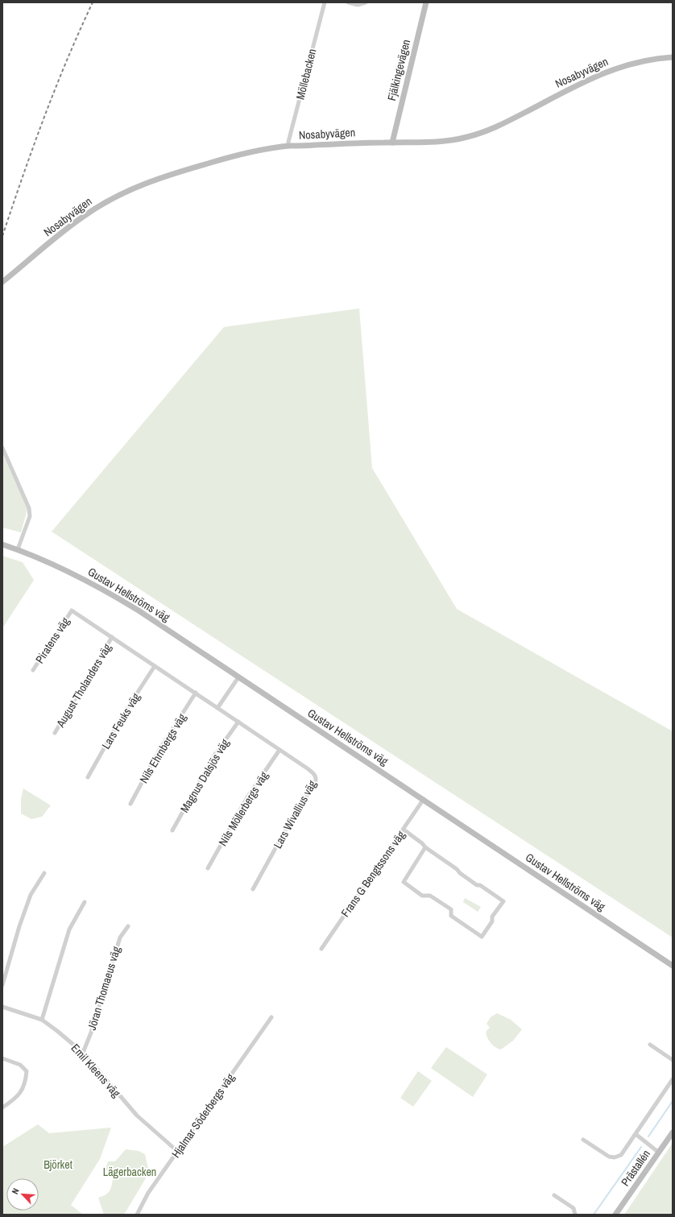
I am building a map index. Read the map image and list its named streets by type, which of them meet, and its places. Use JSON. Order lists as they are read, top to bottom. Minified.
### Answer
{"streets":{"street":["Fjälkingevägen","Nosabyvägen","Möllebacken","Gustav Hellströms väg","Piratens väg","August Tholanders väg","Lars Feuks väg","Nils Ehrnbergs väg","Magnus Dalsjös väg","Nils Möllerbergs väg","Lars Wivallius väg","Frans G Bengtssons väg","Jöran Thomaeus väg","Emil Kleens väg","Hjalmar Söderbergs väg","Prästallén"]},"crossings":[["Fjälkingevägen","Nosabyvägen"],["Nosabyvägen","Möllebacken"],["Gustav Hellströms väg","Frans G Bengtssons väg"],["Piratens väg","Lars Wivallius väg"],["August Tholanders väg","Lars Wivallius väg"],["Lars Feuks väg","Lars Wivallius väg"],["Nils Ehrnbergs väg","Lars Wivallius väg"],["Magnus Dalsjös väg","Lars Wivallius väg"],["Nils Möllerbergs väg","Lars Wivallius väg"],["Jöran Thomaeus väg","Emil Kleens väg"],["Emil Kleens väg","Hjalmar Söderbergs väg"]],"parks":["Björket","Lägerbacken"],"north":"top left"}
